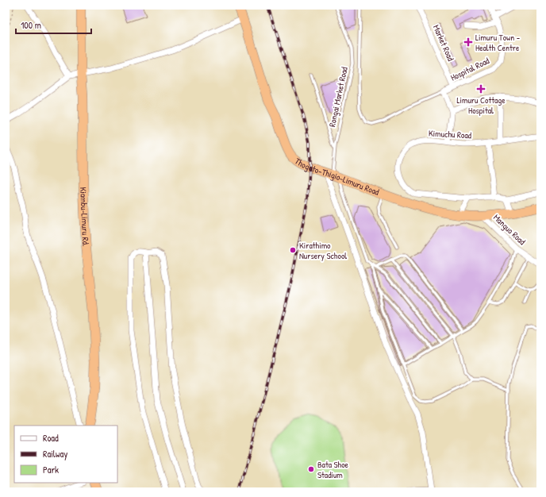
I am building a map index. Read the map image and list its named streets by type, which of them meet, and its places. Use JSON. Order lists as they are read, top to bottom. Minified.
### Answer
{"streets":{"highway":["Thogoto-Thigio-Limuru Road","Kiambu-Limuru Rd."],"street":["Market Road","Hospital Road","Kimuchu Road","Manguo Road"],"lane":["Rongai Market Road"]},"crossings":[["Market Road","Hospital Road"],["Hospital Road","Rongai Market Road"],["Hospital Road","Kimuchu Road"],["Rongai Market Road","Thogoto-Thigio-Limuru Road"],["Thogoto-Thigio-Limuru Road","Manguo Road"]],"places":{"health":["Limuru Town - Health Centre","Limuru Cottage Hospital"],"other":["Kirathimo Nursery School","Bata Shoe Stadium"]},"legend":["Road","Railway","Park"],"scale_bar":"100 m"}
